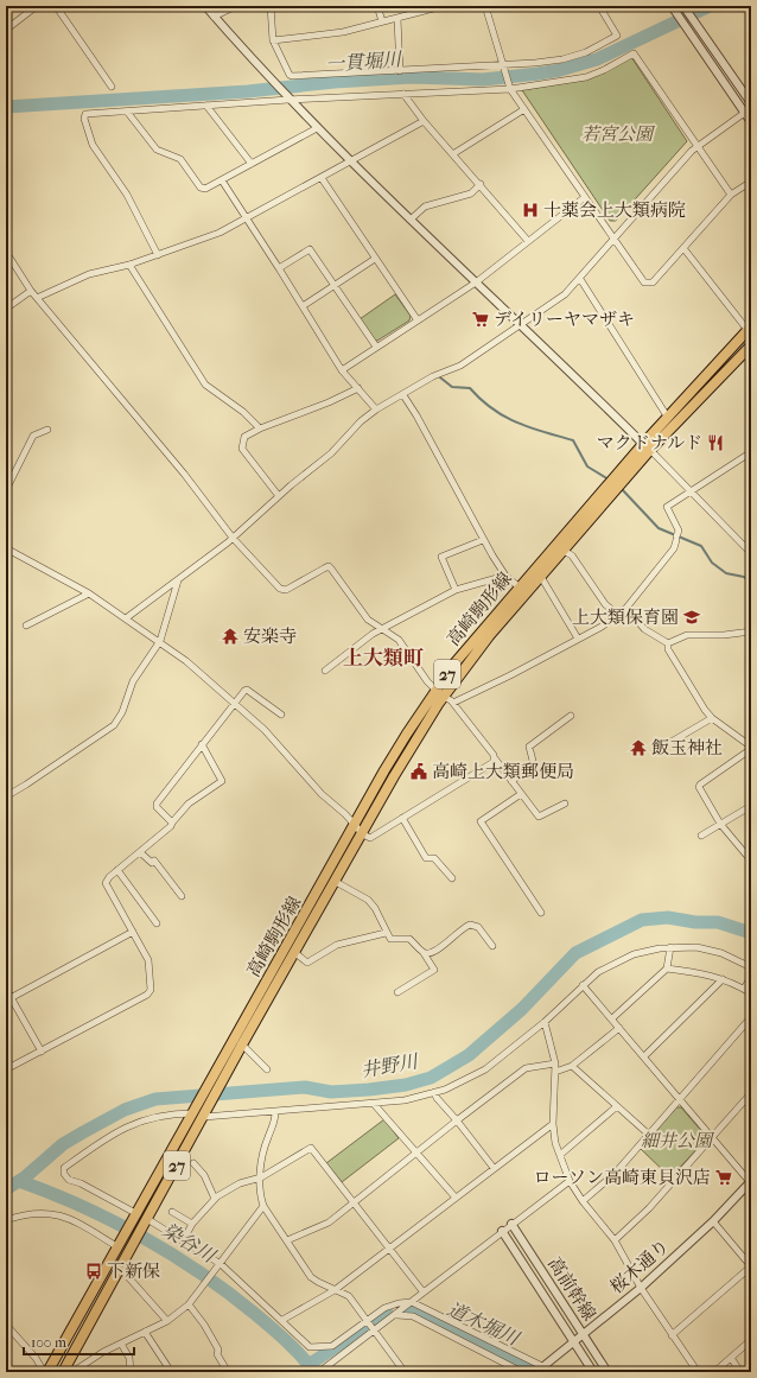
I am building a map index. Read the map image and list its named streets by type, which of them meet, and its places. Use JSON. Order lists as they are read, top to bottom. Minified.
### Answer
{"streets":{"main road":["高崎駒形線","27"],"street":["桜木通り","高前幹線"]},"crossings":[["高崎駒形線","27"],["桜木通り","高前幹線"]],"districts":["上大類町"],"water":["一貫堀川","井野川","染谷川","道木堀川"],"parks":["若宮公園","細井公園"],"places":{"hospital":["十薬会上大類病院"],"supermarket":["デイリーヤマザキ","ローソン高崎東貝沢店"],"restaurant":["マクドナルド"],"school or university":["上大類保育園"],"temple":["安楽寺","飯玉神社"],"public building":["高崎上大類郵便局"],"bus stop":["下新保"]},"scale_bar":"100 m"}
